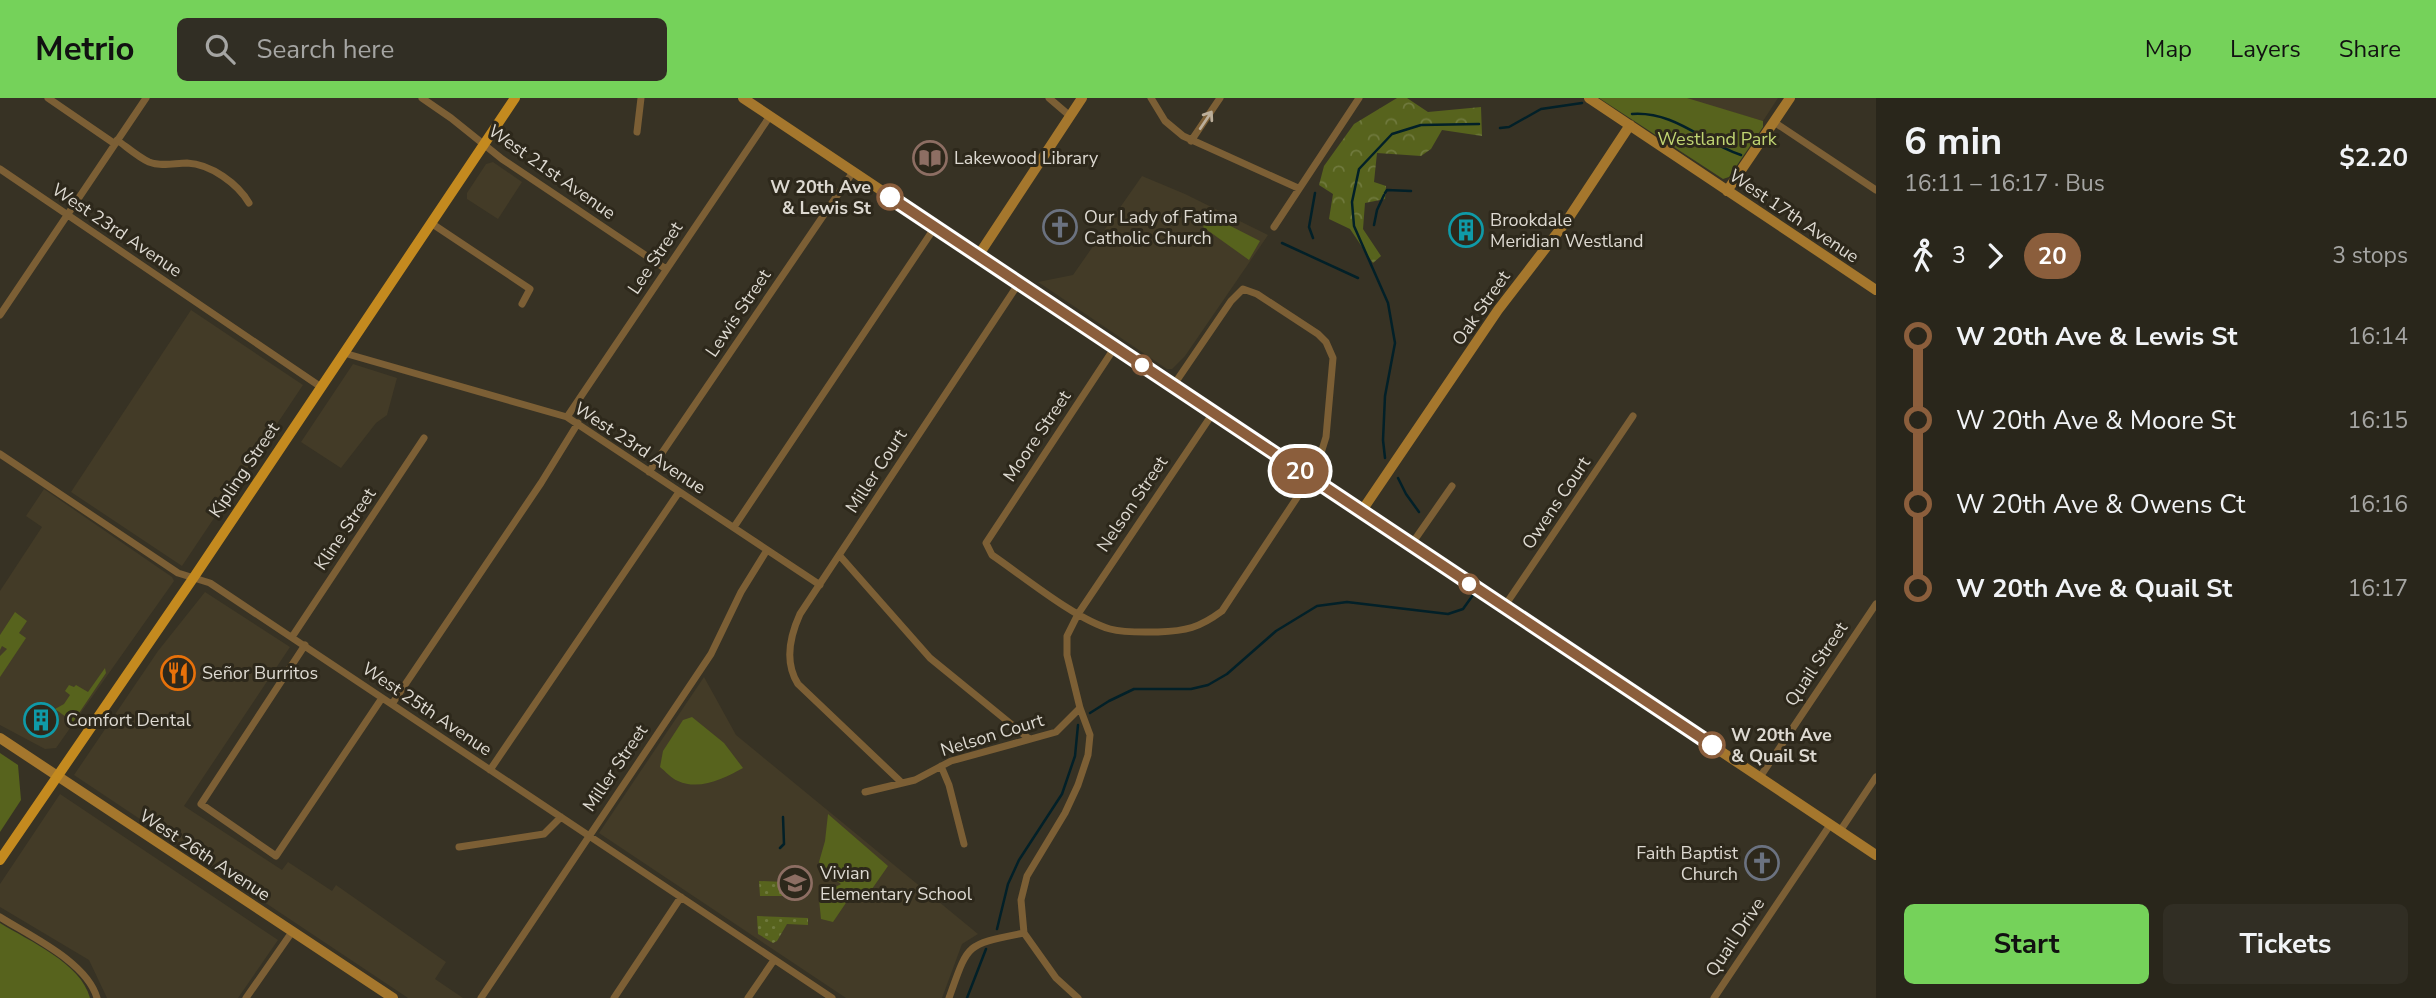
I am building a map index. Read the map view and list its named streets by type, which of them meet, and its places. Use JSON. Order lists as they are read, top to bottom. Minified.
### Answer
{"streets":{"main road":["Kipling Street"],"street":["West 21st Avenue","West 17th Avenue","West 23rd Avenue","Lee Street","Oak Street","Lewis Street","Moore Street","Miller Court","Owens Court","Nelson Street","Kline Street","Quail Street","West 25th Avenue","Nelson Court","Miller Street","West 26th Avenue","Quail Drive"]},"crossings":[["West 21st Avenue","Lee Street"],["West 21st Avenue","Kipling Street"],["West 17th Avenue","Oak Street"],["West 23rd Avenue","Lee Street"],["West 23rd Avenue","Lewis Street"],["West 23rd Avenue","Kipling Street"],["West 23rd Avenue","Miller Court"],["West 23rd Avenue","Miller Street"],["Moore Street","Nelson Street"],["Kipling Street","West 25th Avenue"],["Kipling Street","West 26th Avenue"],["Miller Court","Nelson Court"],["Nelson Street","Nelson Court"],["Kline Street","West 25th Avenue"],["West 25th Avenue","Miller Street"]],"parks":["Westland Park"],"places":{"library":["Lakewood Library"],"other":["W 20th Ave & Lewis St","W 20th Ave & Quail St"],"church":["Our Lady of Fatima Catholic Church","Faith Baptist Church"],"building":["Brookdale Meridian Westland","Comfort Dental"],"restaurant":["Señor Burritos"],"school or university":["Vivian Elementary School"]},"lines":["bus line 20"],"page":{"header":"Metrio","search":"Search here","nav":["Map","Layers","Share"],"on_map":"20","heading":["6 min","16:11 – 16:17 · Bus","$2.20"],"legs":["3","20","3 stops"],"list":[{"name":"W 20th Ave & Lewis St","value":"16:14"},{"name":"W 20th Ave & Moore St","value":"16:15"},{"name":"W 20th Ave & Owens Ct","value":"16:16"},{"name":"W 20th Ave & Quail St","value":"16:17"}],"buttons":["Start","Tickets"]}}
